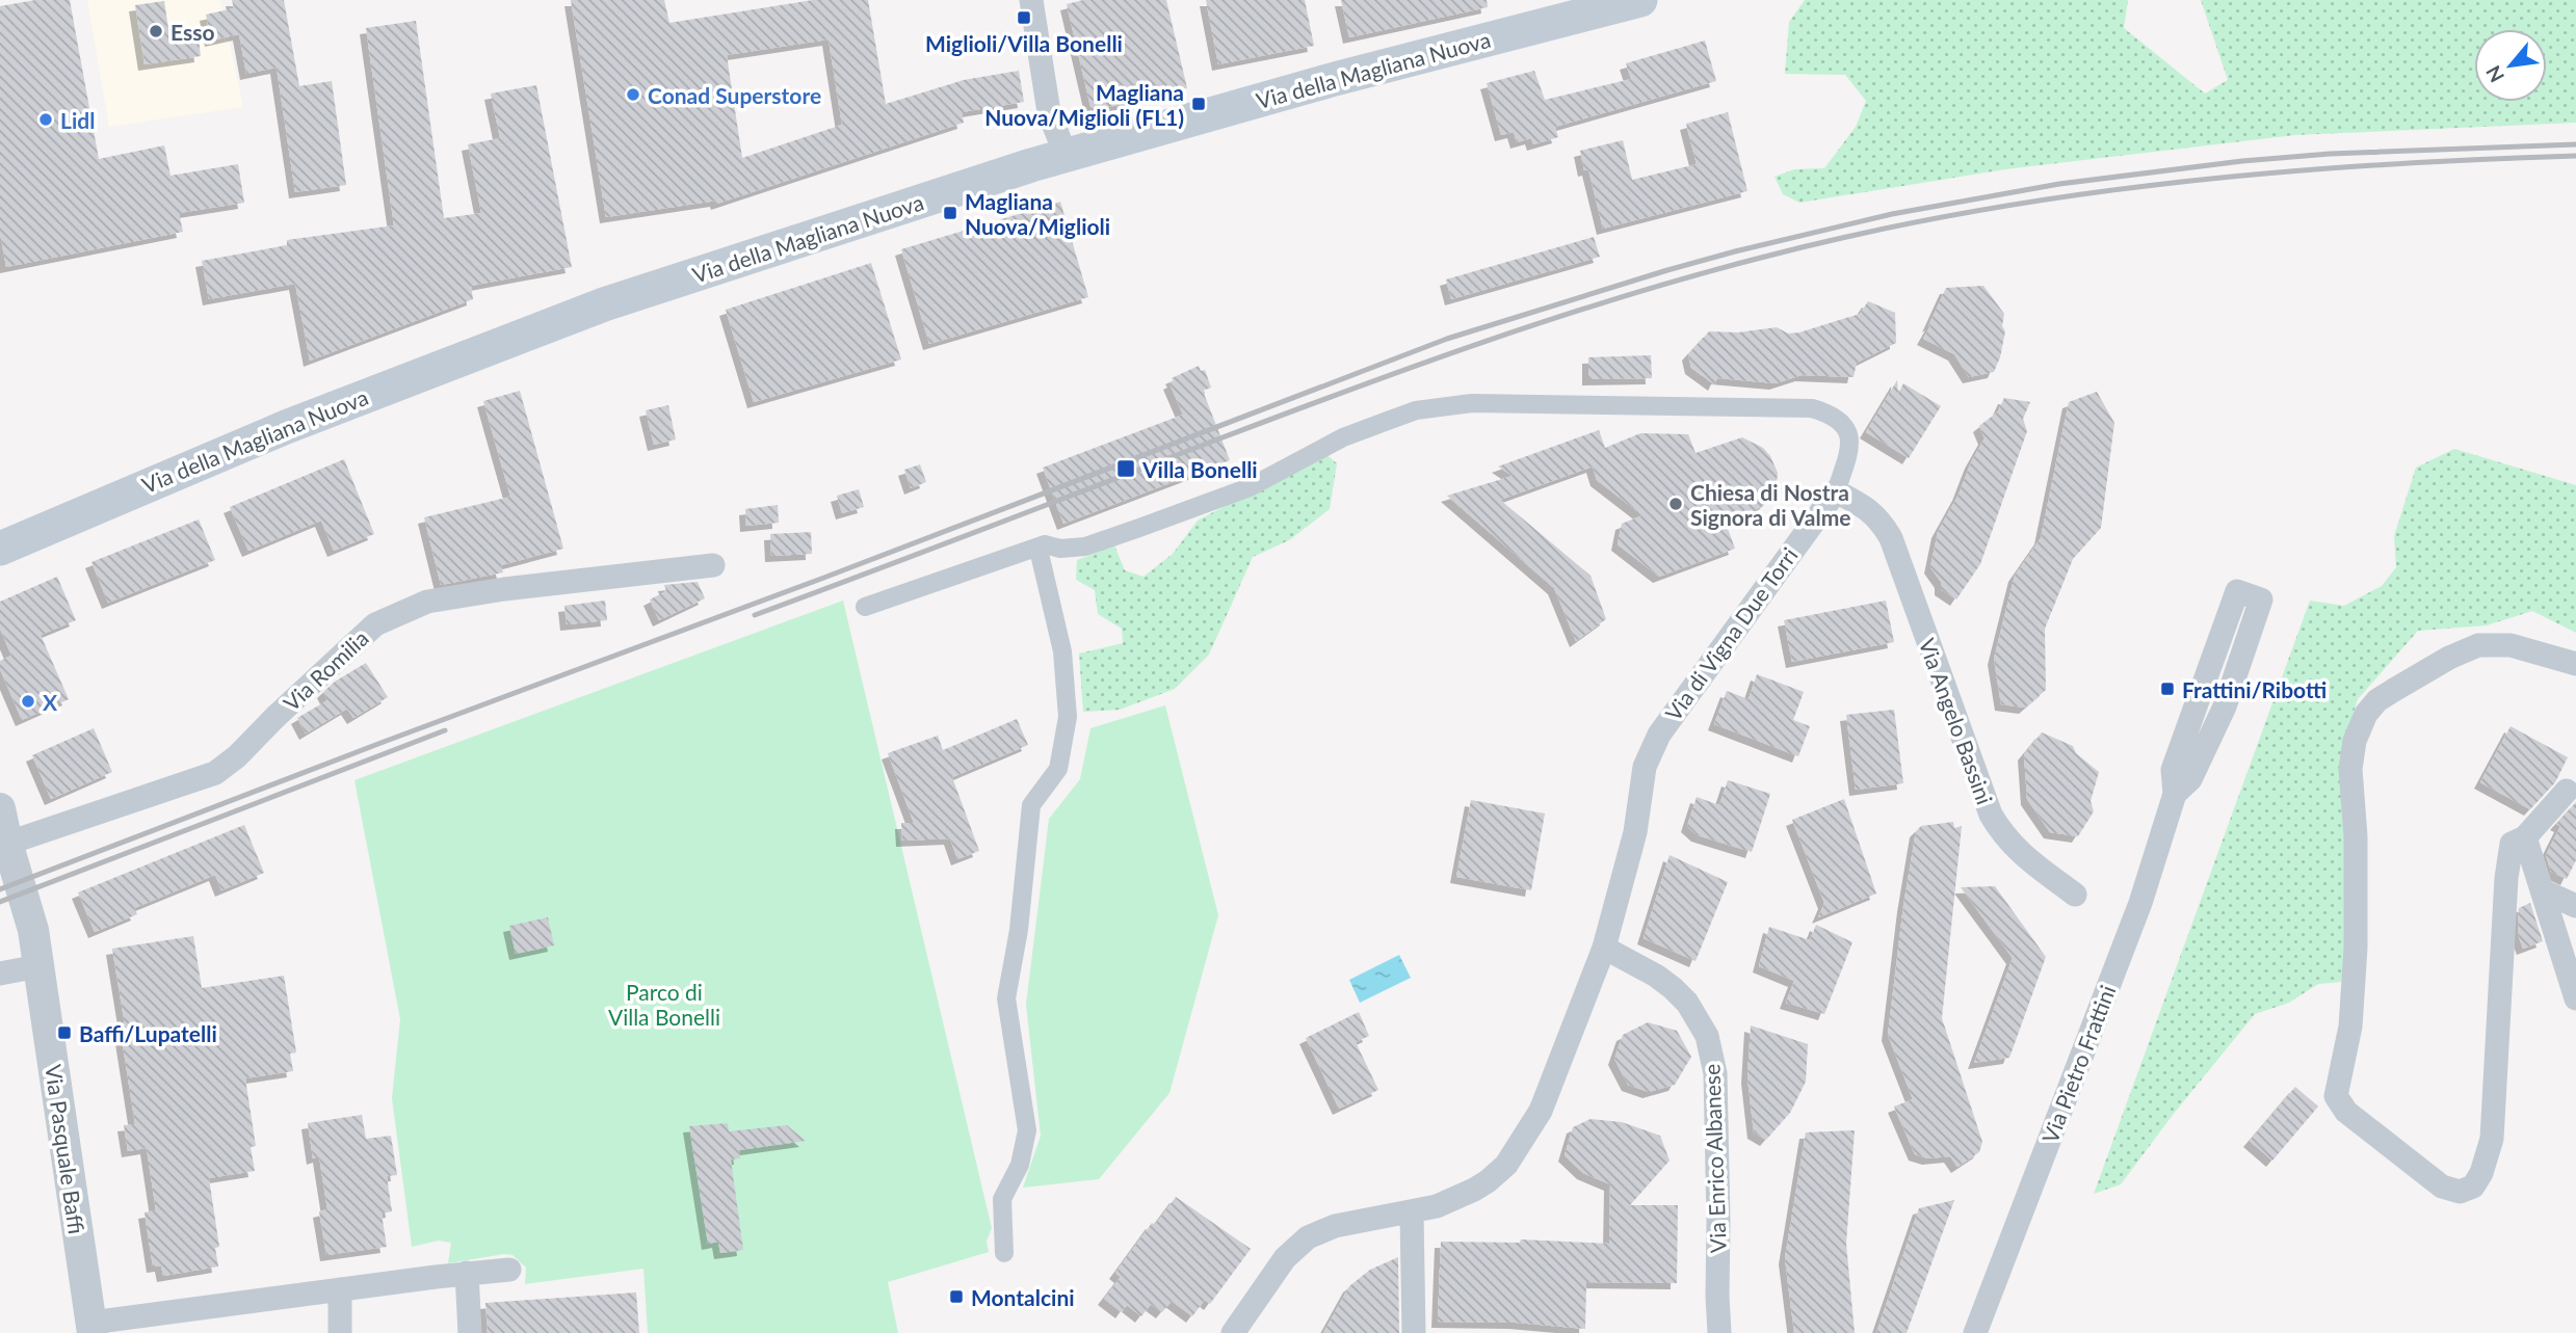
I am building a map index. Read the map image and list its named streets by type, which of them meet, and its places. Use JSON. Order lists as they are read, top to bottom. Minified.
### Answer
{"streets":{"main road":["Via della Magliana Nuova"],"street":["Via di Vigna Due Torri","Via Romilia","Via Angelo Bassini","Via Pietro Frattini","Via Pasquale Baffi","Via Enrico Albanese"]},"crossings":[["Via di Vigna Due Torri","Via Angelo Bassini"],["Via di Vigna Due Torri","Via Enrico Albanese"],["Via Romilia","Via Pasquale Baffi"]],"parks":["Parco di Villa Bonelli"],"places":{"transit":["Miglioli/Villa Bonelli","Magliana Nuova/Miglioli (FL1)","Magliana Nuova/Miglioli","Villa Bonelli","Frattini/Ribotti","Baffi/Lupatelli","Montalcini"],"other":["Esso","Conad Superstore","Lidl","Chiesa di Nostra Signora di Valme","X"]},"north":"bottom left"}
